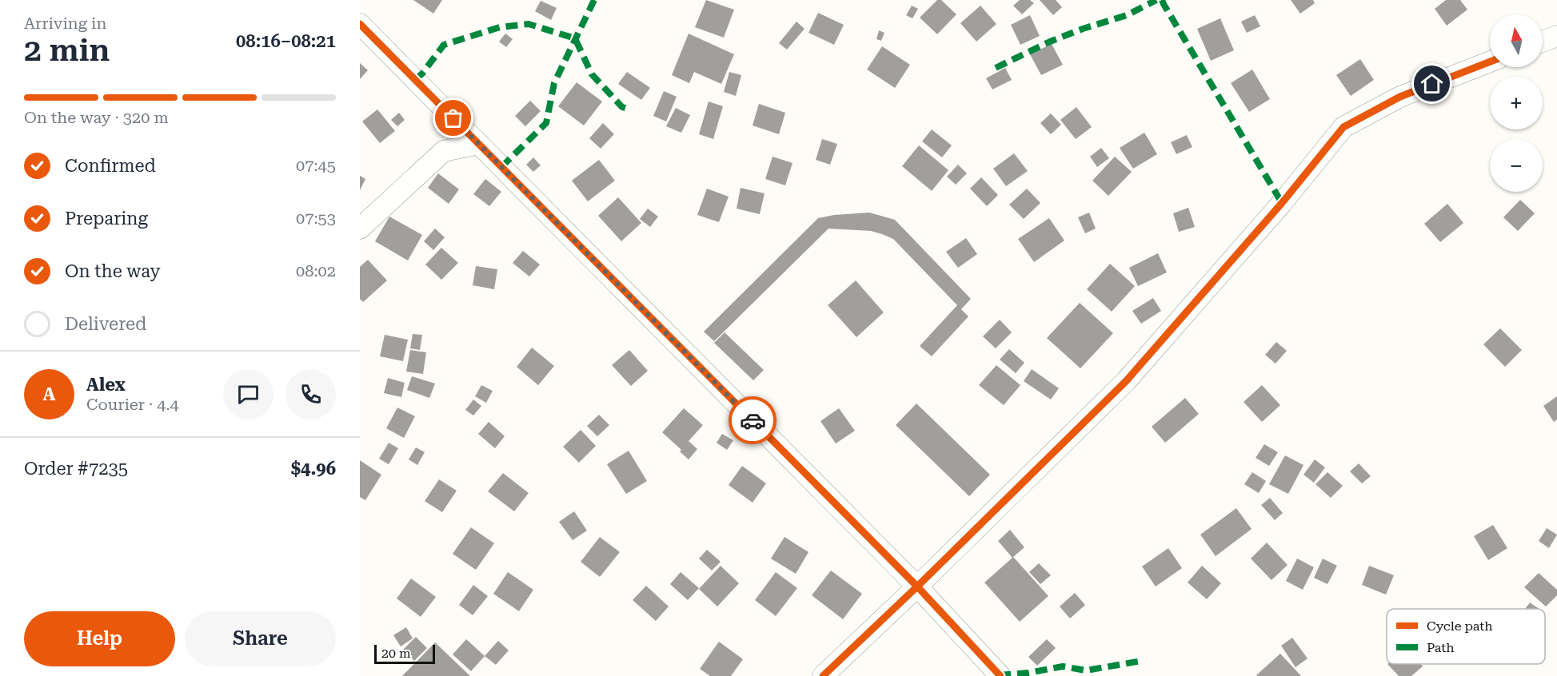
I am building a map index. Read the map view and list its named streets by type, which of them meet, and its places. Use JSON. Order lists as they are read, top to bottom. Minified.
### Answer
{"legend":["Cycle path","Path"],"scale_bar":"20 m","north":"top","page":{"heading":["2 min","Arriving in","08:16–08:21"],"panel":["Alex","Courier · 4.4","Order #7235","$4.96"],"map_buttons":["+","−"],"bar":"On the way · 320 m","list":[["Confirmed","07:45"],["Preparing","07:53"],["On the way","08:02"],"Delivered"],"round":"A","buttons":["Help","Share"],"scale":"20 m"}}
